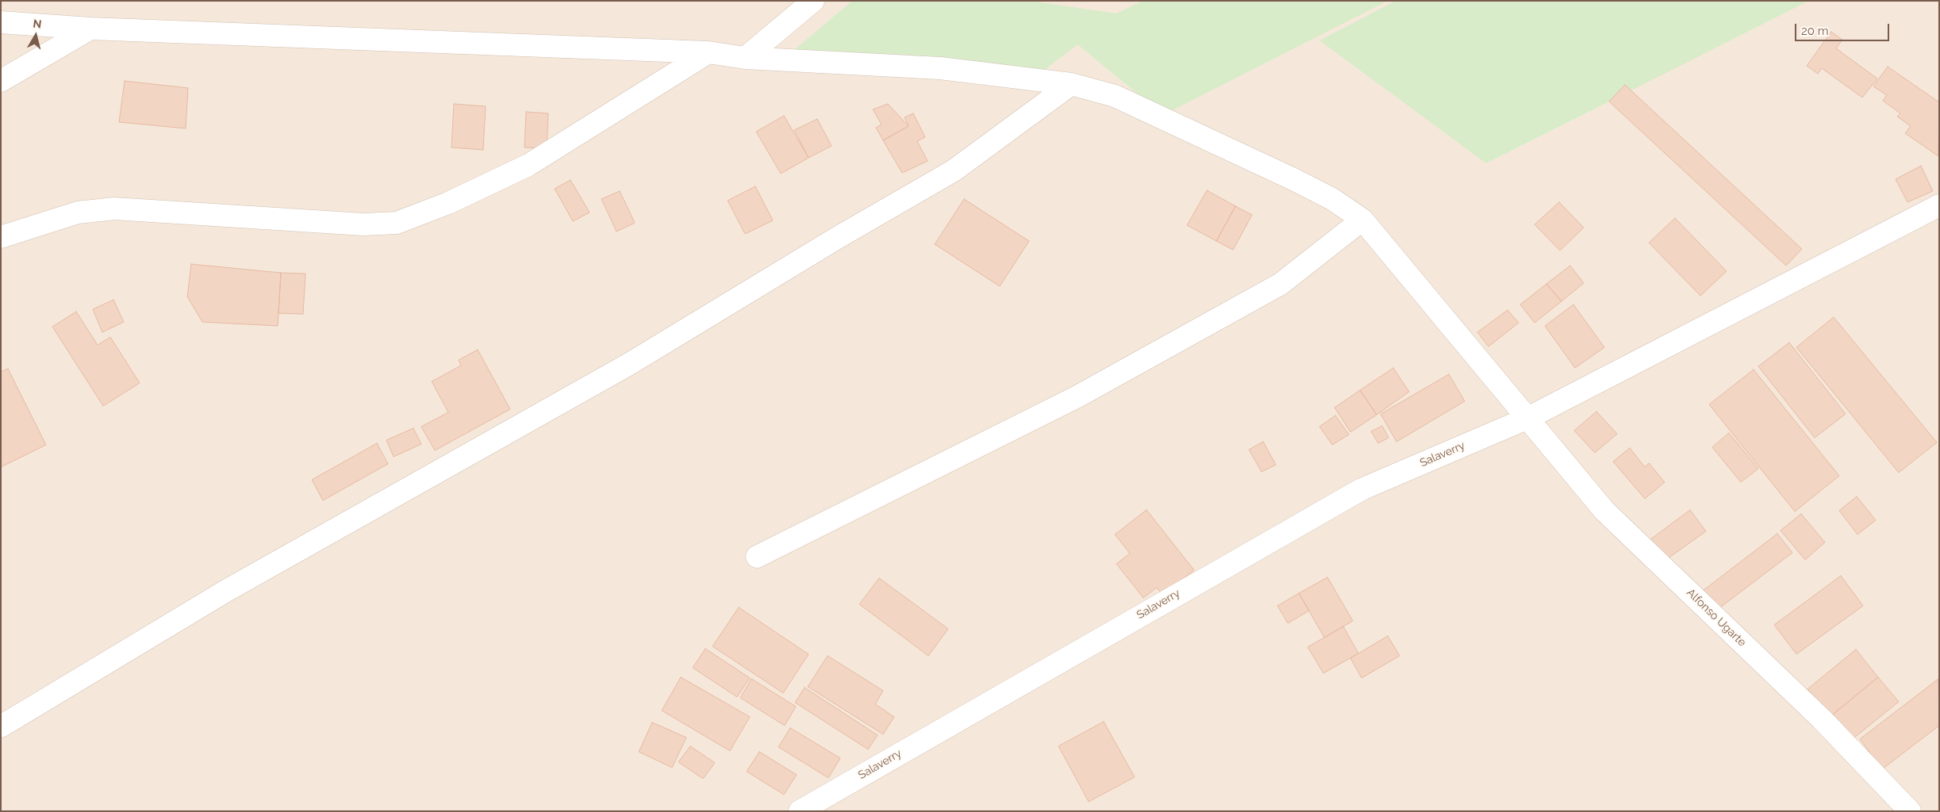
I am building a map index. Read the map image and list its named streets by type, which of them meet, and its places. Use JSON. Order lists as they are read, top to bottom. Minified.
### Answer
{"streets":{"street":["Salaverry","Alfonso Ugarte"]},"crossings":[["Salaverry","Alfonso Ugarte"]],"scale_bar":"20 m","north":"top"}
